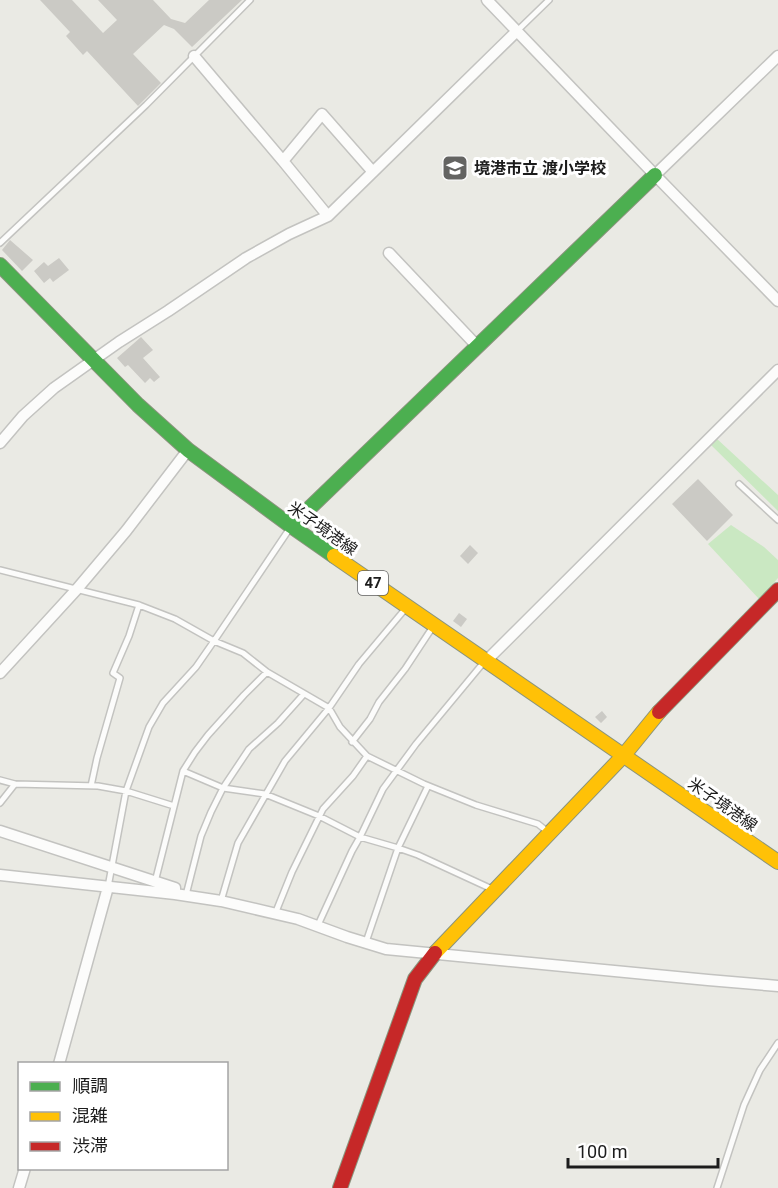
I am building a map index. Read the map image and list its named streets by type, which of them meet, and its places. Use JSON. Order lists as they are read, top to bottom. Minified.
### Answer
{"streets":{"street":["米子境港線","47"]},"places":{"school or university":["境港市立 渡小学校"]},"legend":["順調","混雑","渋滞"],"scale_bar":"100 m"}
